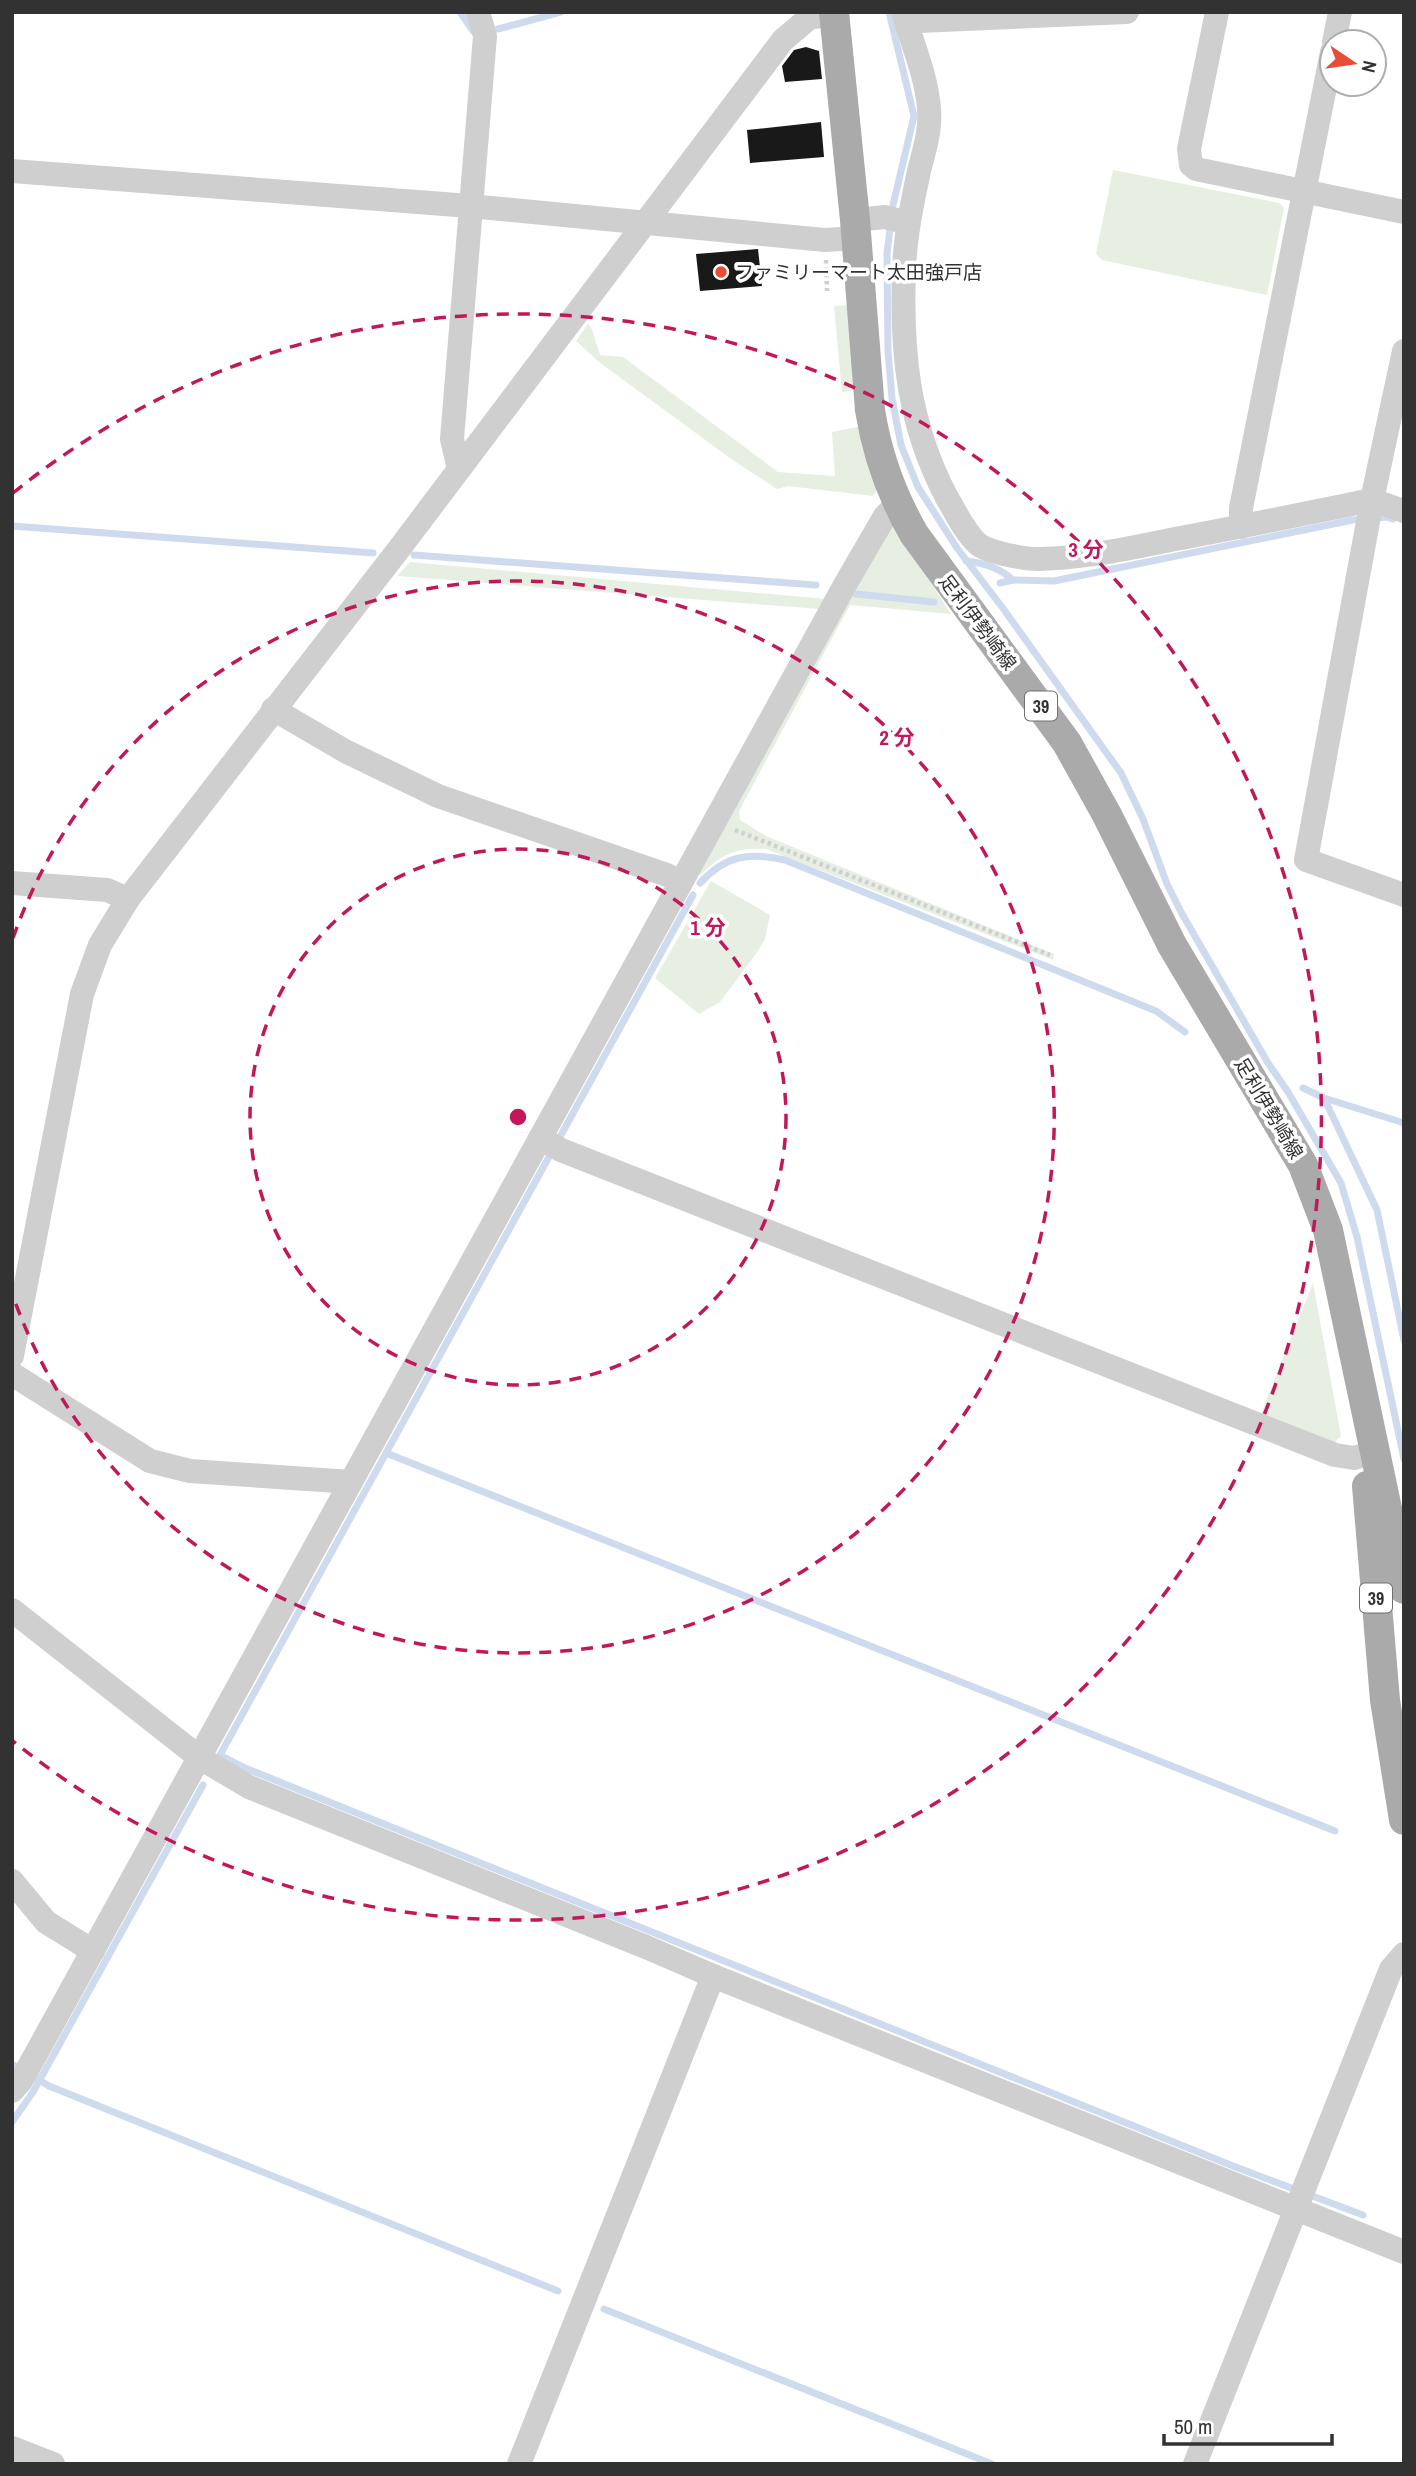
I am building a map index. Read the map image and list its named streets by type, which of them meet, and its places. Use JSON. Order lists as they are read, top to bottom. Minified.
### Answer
{"streets":{"main road":["足利伊勢崎線","39"]},"places":["ファミリーマート太田強戸店"],"scale_bar":"50 m","north":"right","rings":["3 分","2 分","1 分"]}
